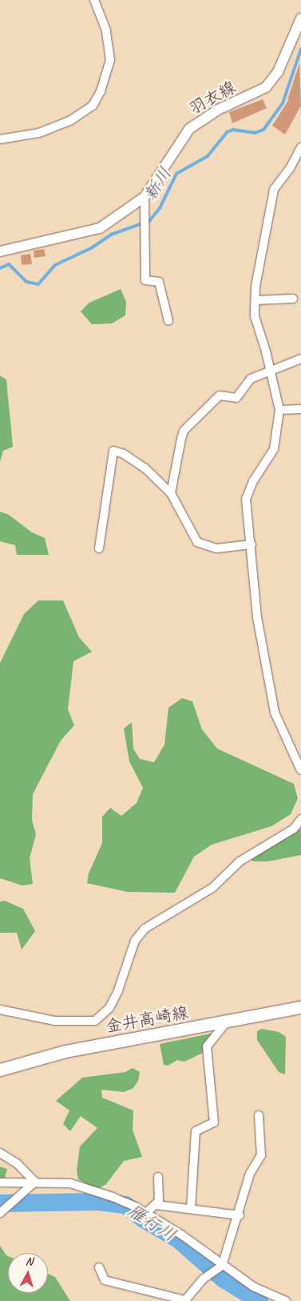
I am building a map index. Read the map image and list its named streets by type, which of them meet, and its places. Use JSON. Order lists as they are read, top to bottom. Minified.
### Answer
{"streets":{"main road":["金井高崎線"],"street":["羽衣線"]},"water":["新川","雁行川"],"north":"top"}
